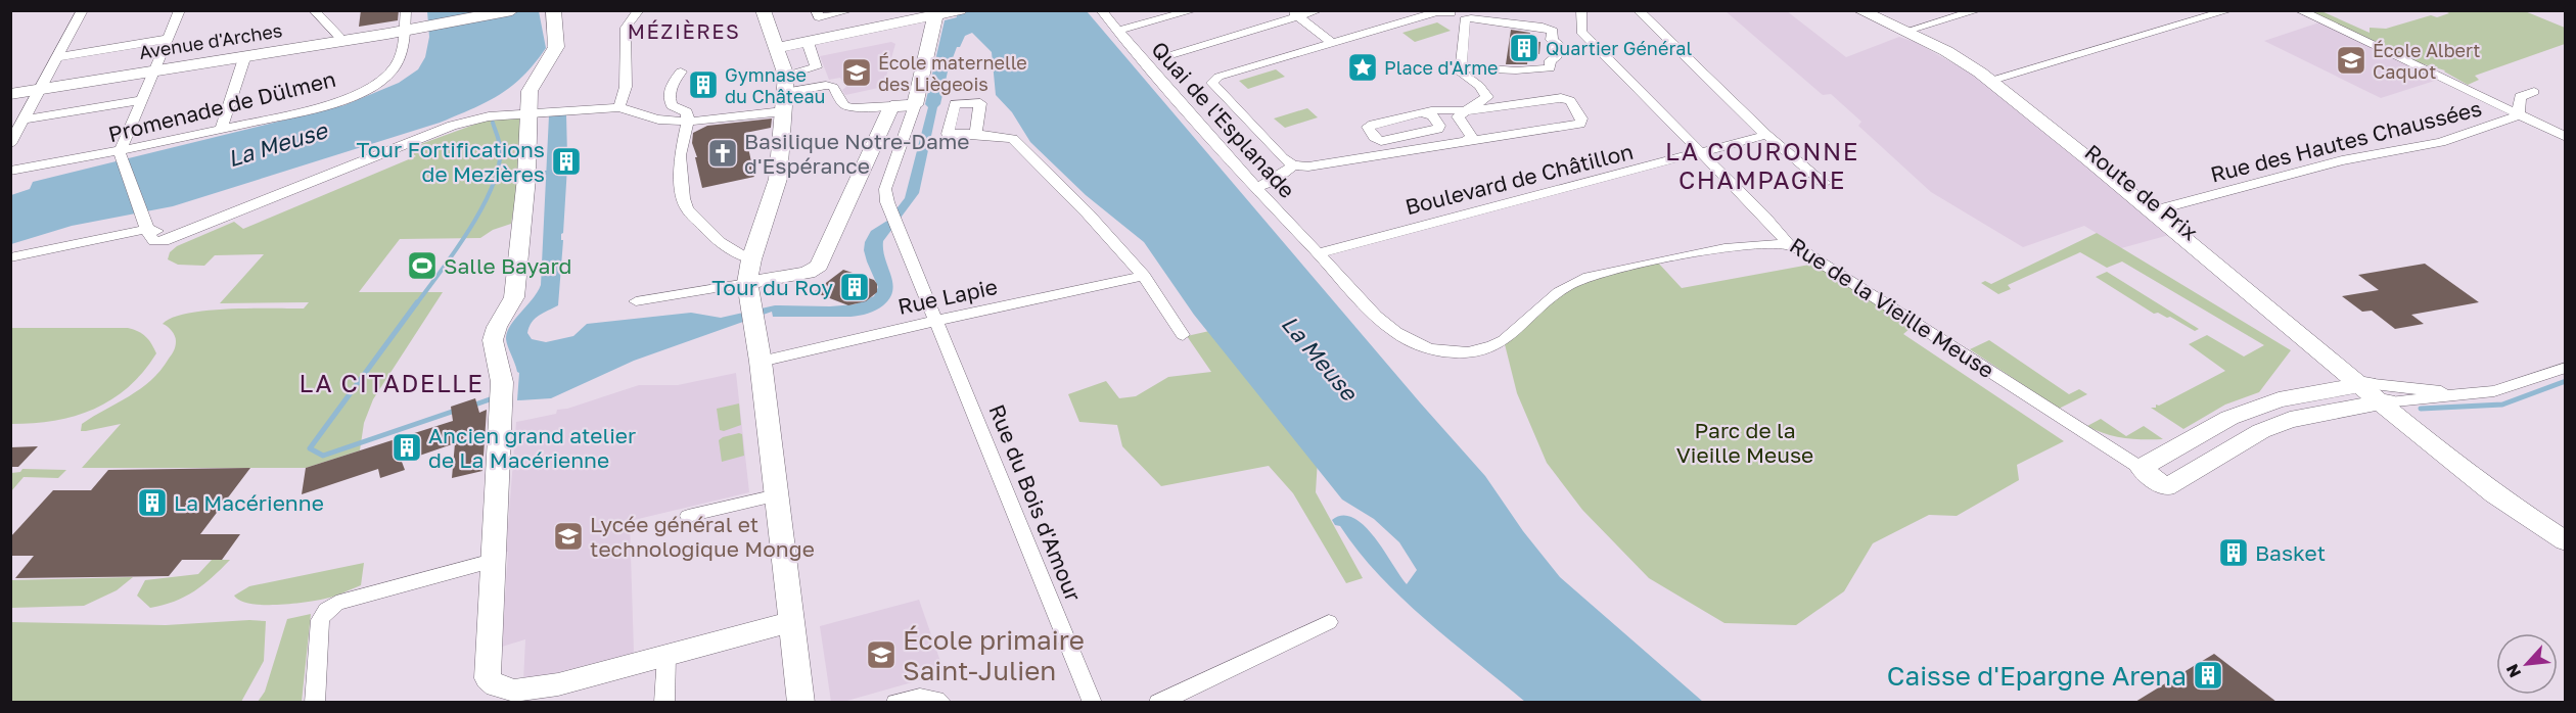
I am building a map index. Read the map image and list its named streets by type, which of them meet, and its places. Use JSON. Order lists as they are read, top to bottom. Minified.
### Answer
{"streets":{"main road":["Avenue d'Arches","Route de Prix","Rue de la Vieille Meuse"],"street":["Promenade de Dülmen","Quai de l'Esplanade","Rue des Hautes Chaussées","Boulevard de Châtillon","Rue Lapie","Rue du Bois d'Amour"]},"crossings":[["Avenue d'Arches","Promenade de Dülmen"],["Quai de l'Esplanade","Boulevard de Châtillon"],["Quai de l'Esplanade","Rue de la Vieille Meuse"],["Rue des Hautes Chaussées","Route de Prix"],["Boulevard de Châtillon","Rue de la Vieille Meuse"],["Route de Prix","Rue de la Vieille Meuse"],["Rue Lapie","Rue du Bois d'Amour"]],"districts":["MÉZIÈRES","LA COURONNE CHAMPAGNE","LA CITADELLE"],"water":["La Meuse"],"parks":["Parc de la Vieille Meuse"],"places":{"building":["Quartier Général","Gymnase du Château","Tour Fortifications de Mezières","Tour du Roy","Ancien grand atelier de La Macérienne","La Macérienne","Basket","Caisse d'Epargne Arena"],"school or university":["École Albert Caquot","École maternelle des Liègeois","Lycée général et technologique Monge","École primaire Saint-Julien"],"place":["Place d'Arme"],"church":["Basilique Notre-Dame d'Espérance"],"sports":["Salle Bayard"]},"north":"bottom left"}
